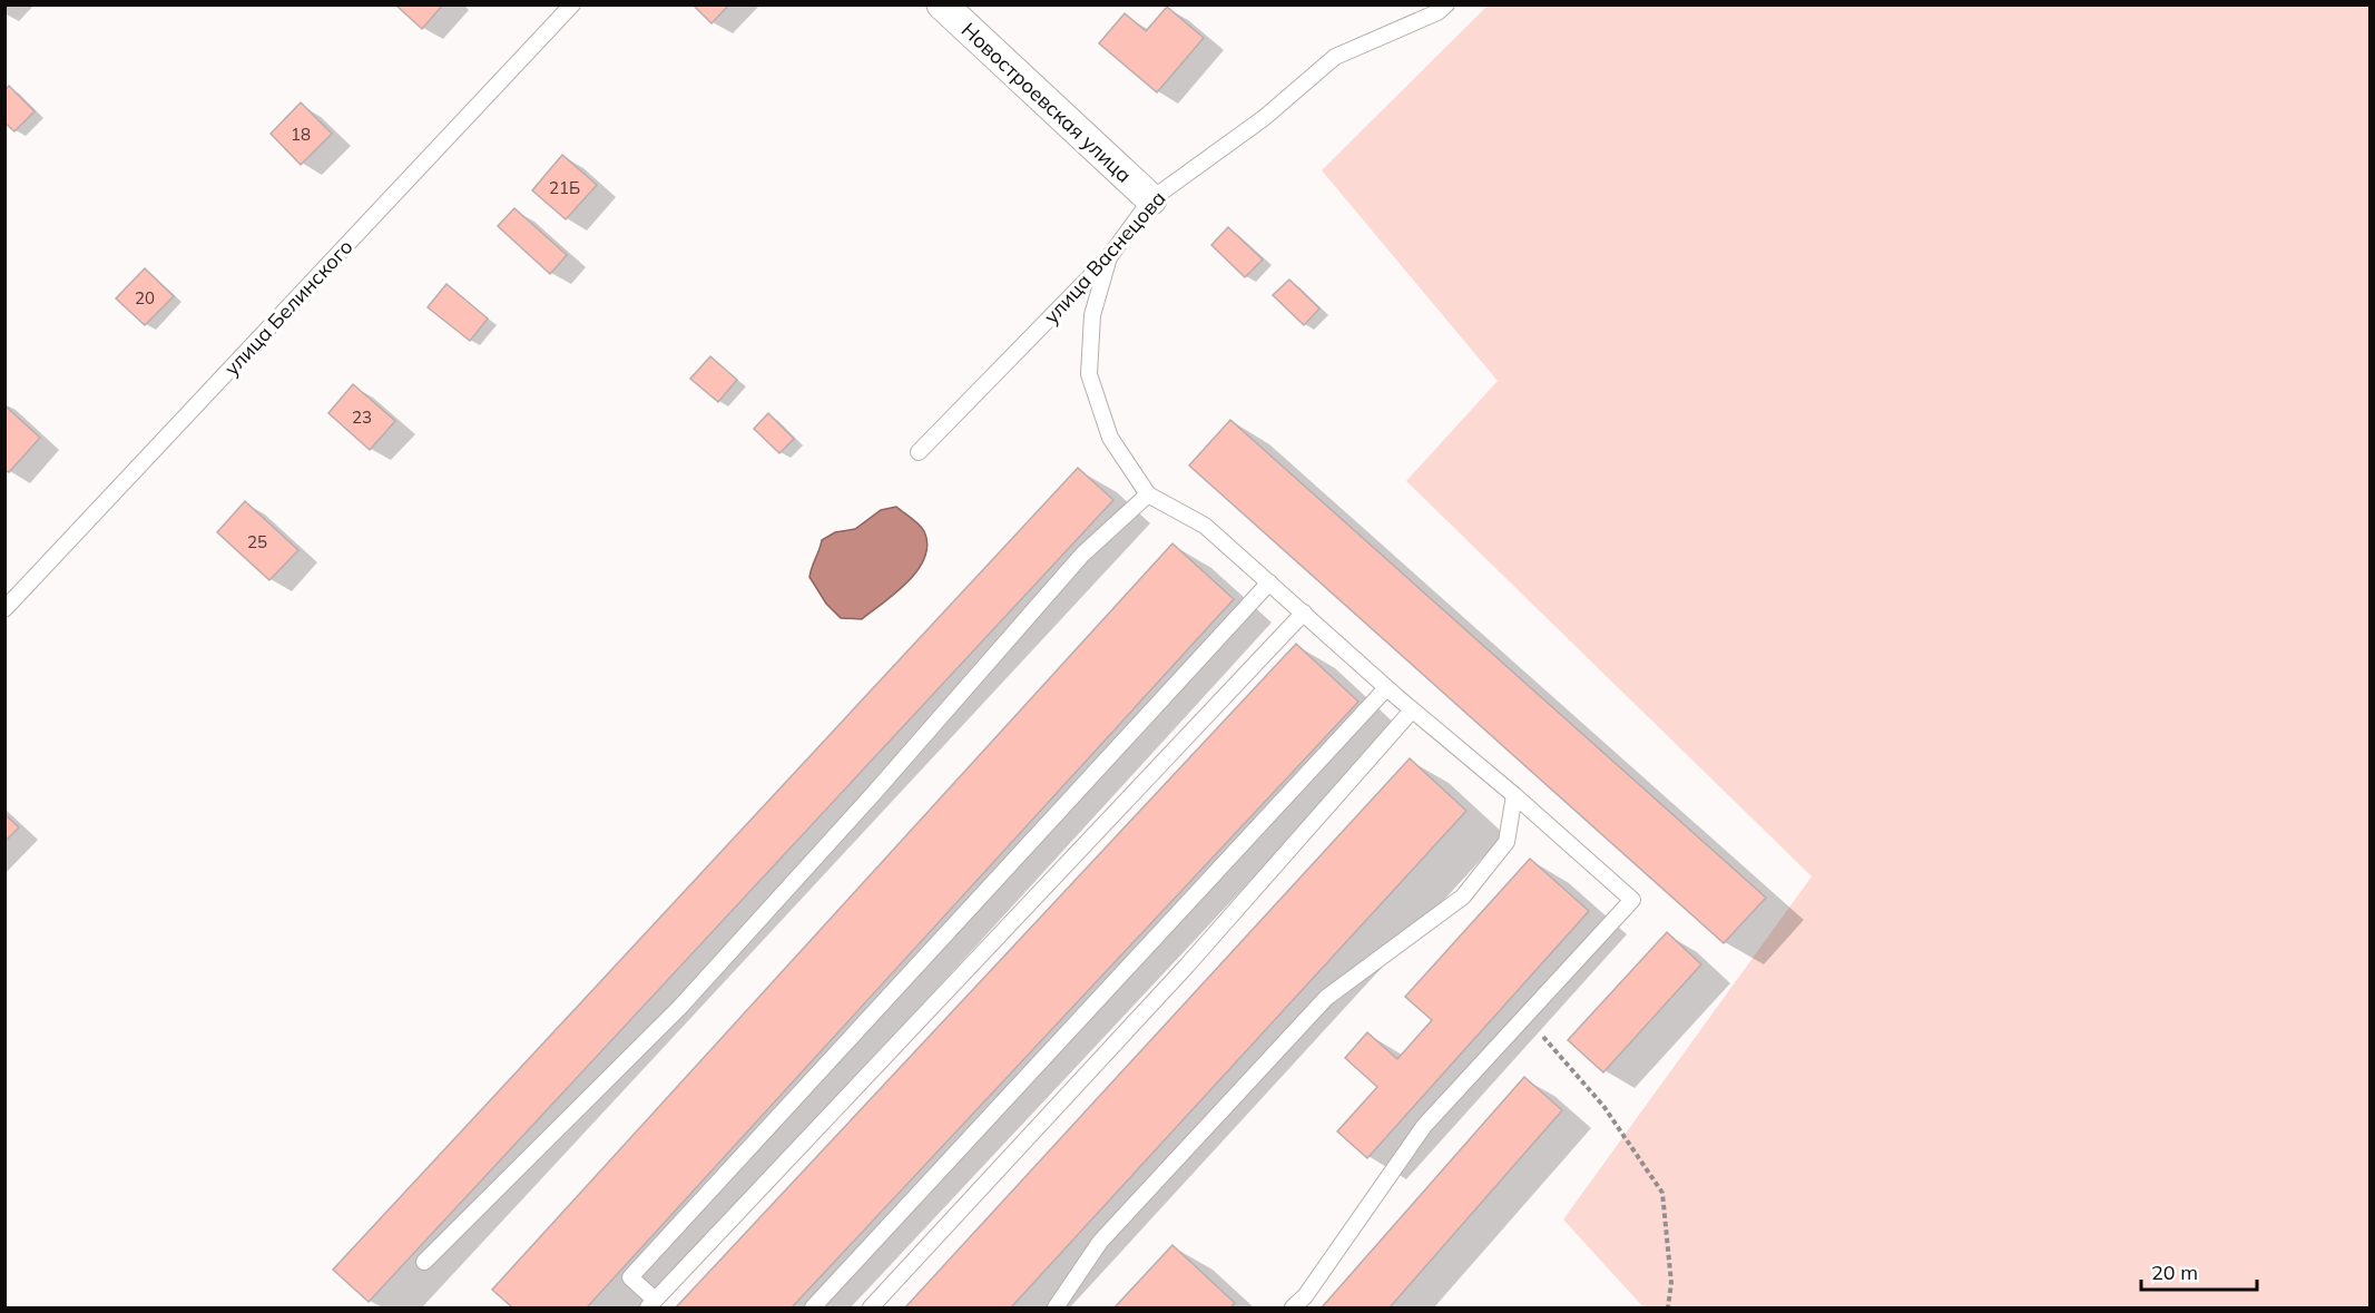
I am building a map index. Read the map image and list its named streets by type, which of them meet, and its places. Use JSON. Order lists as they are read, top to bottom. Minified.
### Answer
{"streets":{"street":["Новостроевская улица"],"lane":["улица Васнецова","улица Белинского"]},"crossings":[["Новостроевская улица","улица Васнецова"]],"house_numbers":["18","21Б","20","23","25"],"scale_bar":"20 m"}
